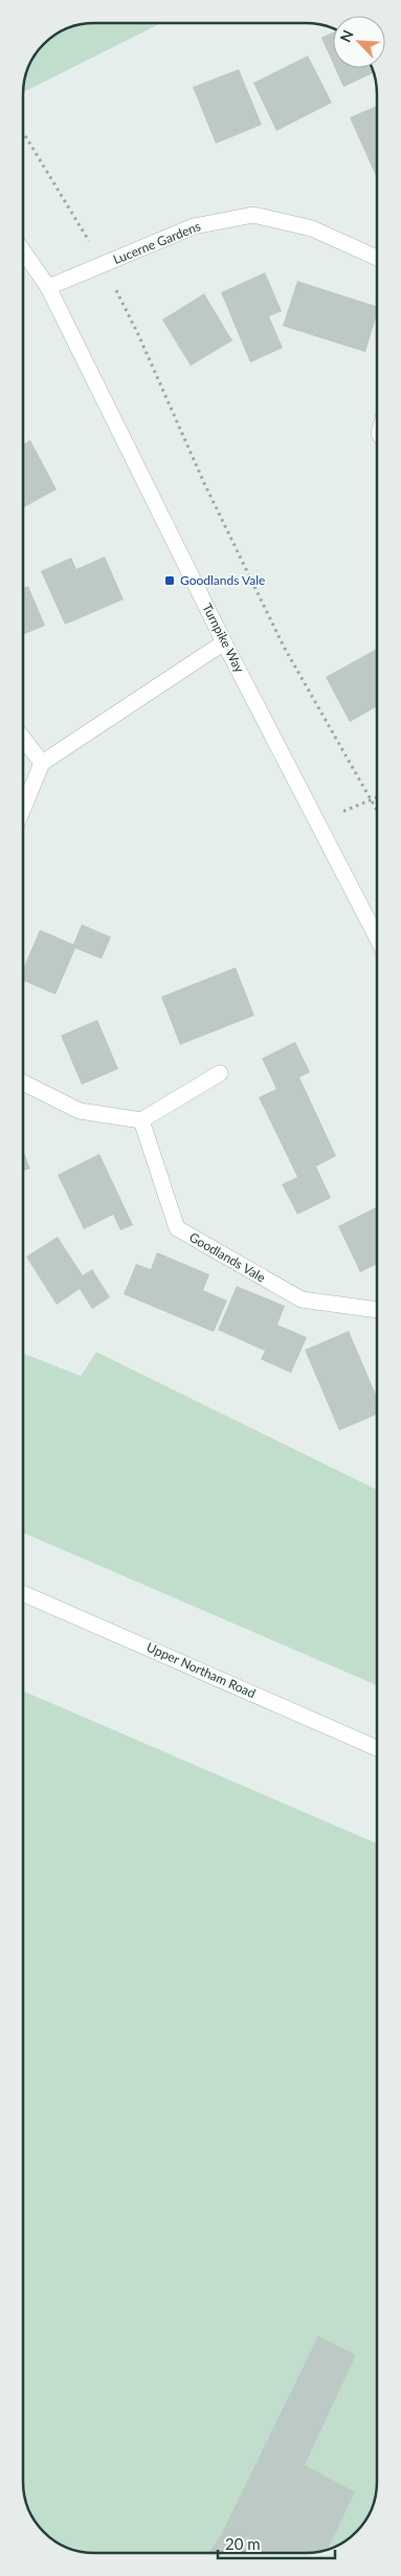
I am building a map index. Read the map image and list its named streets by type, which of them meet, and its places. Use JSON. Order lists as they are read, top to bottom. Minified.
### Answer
{"streets":{"street":["Lucerne Gardens","Turnpike Way","Goodlands Vale","Upper Northam Road"]},"crossings":[["Lucerne Gardens","Turnpike Way"]],"places":{"transit":["Goodlands Vale"]},"scale_bar":"20 m","north":"top left"}
